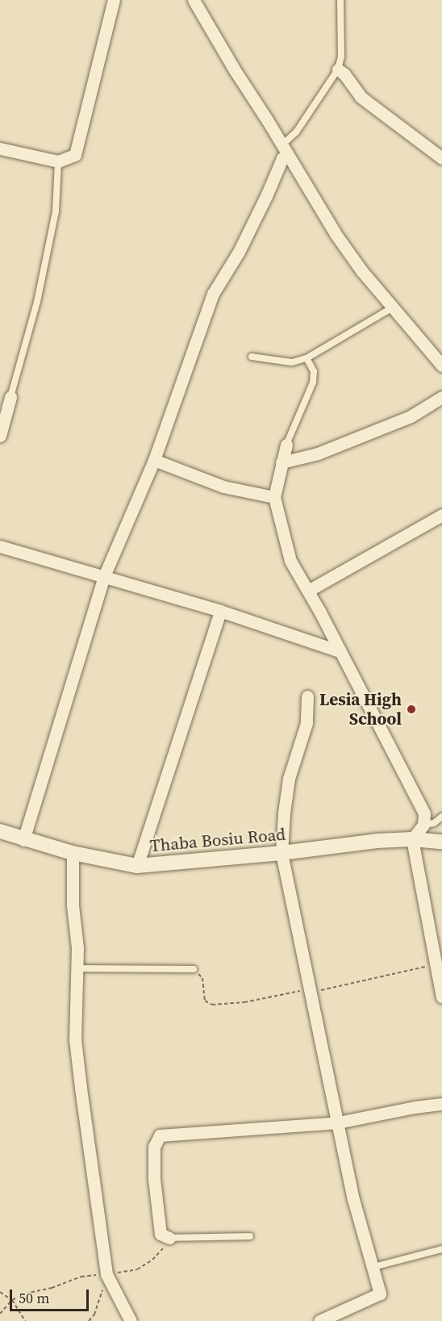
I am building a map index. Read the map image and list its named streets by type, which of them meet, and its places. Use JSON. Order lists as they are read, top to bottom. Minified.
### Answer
{"streets":{"street":["Thaba Bosiu Road"]},"places":["Lesia High School"],"scale_bar":"50 m"}
